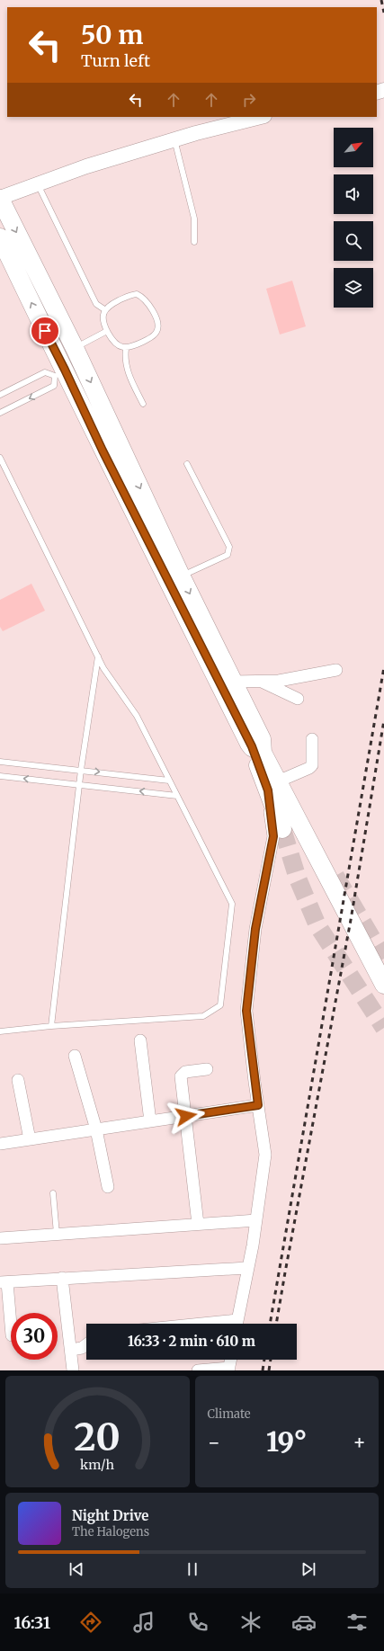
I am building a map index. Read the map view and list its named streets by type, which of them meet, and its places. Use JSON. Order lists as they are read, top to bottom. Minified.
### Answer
{"north":"top right","page":{"turn":["50 m","Turn left"],"limit":"30","trip":"16:33 · 2 min · 610 m","tile":"Climate","heat":["−","19°","+"],"song":["Night Drive","The Halogens"],"tabs":"16:31","gauge":["20","km/h"]}}
